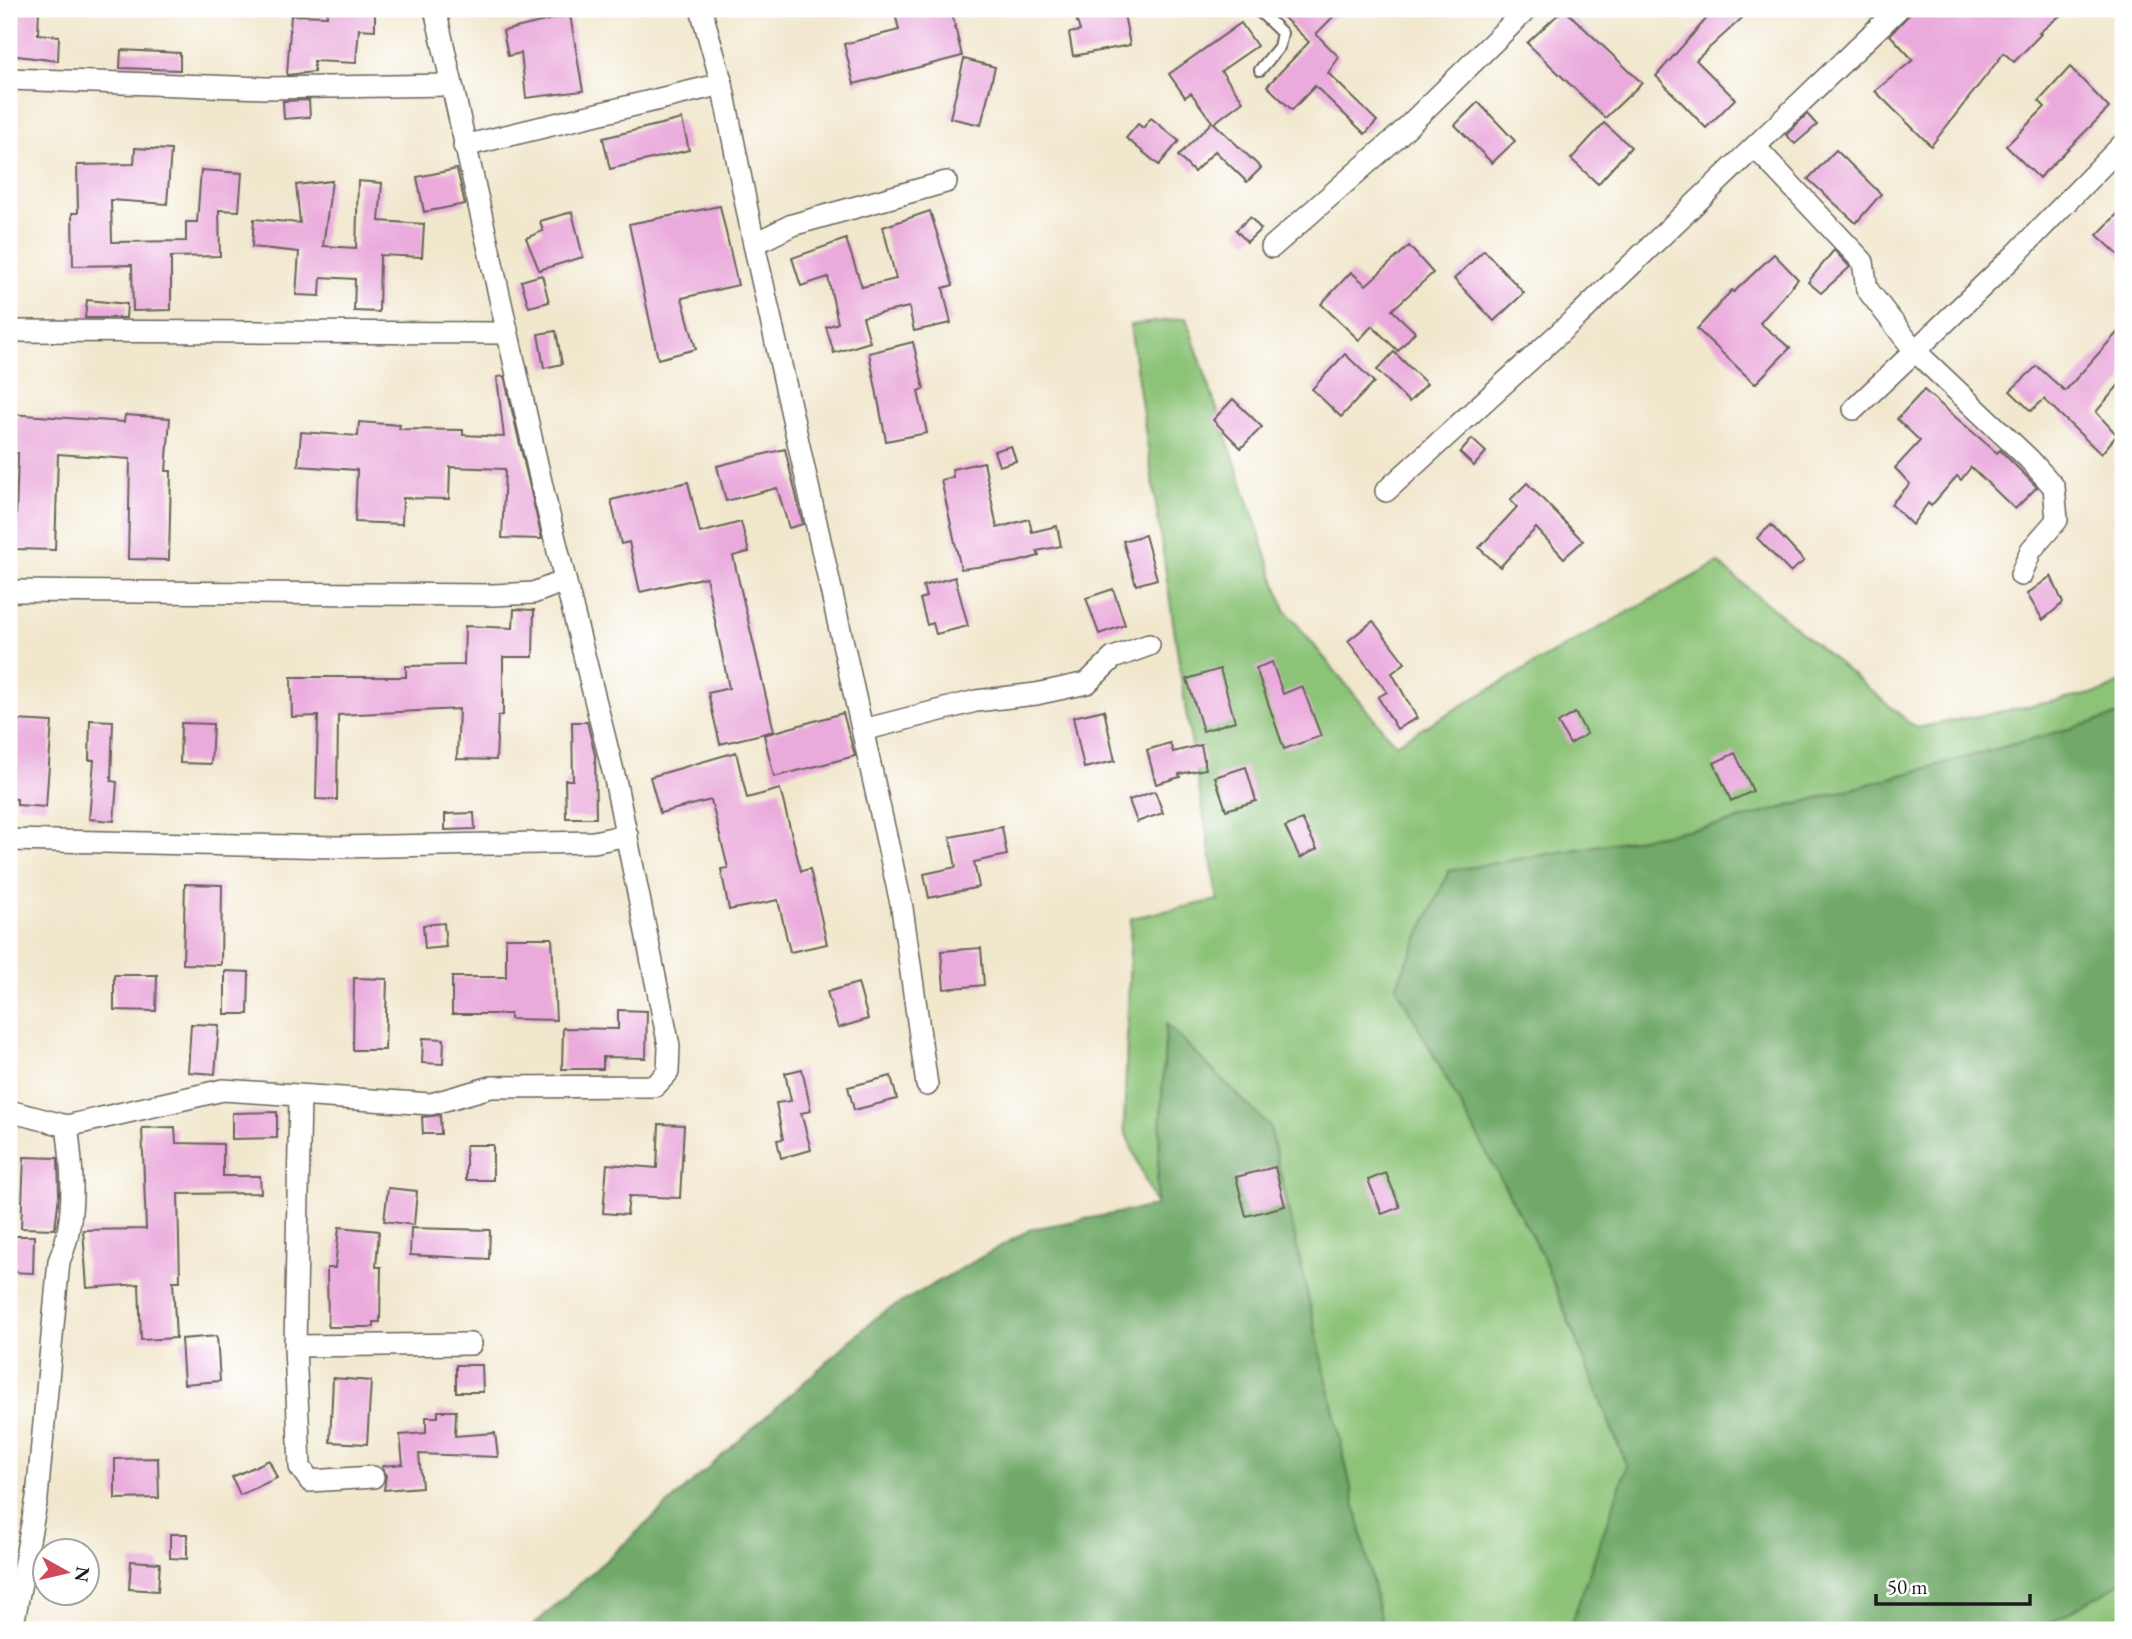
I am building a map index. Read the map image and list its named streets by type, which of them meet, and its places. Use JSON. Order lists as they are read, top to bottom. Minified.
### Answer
{"scale_bar":"50 m","north":"right"}
